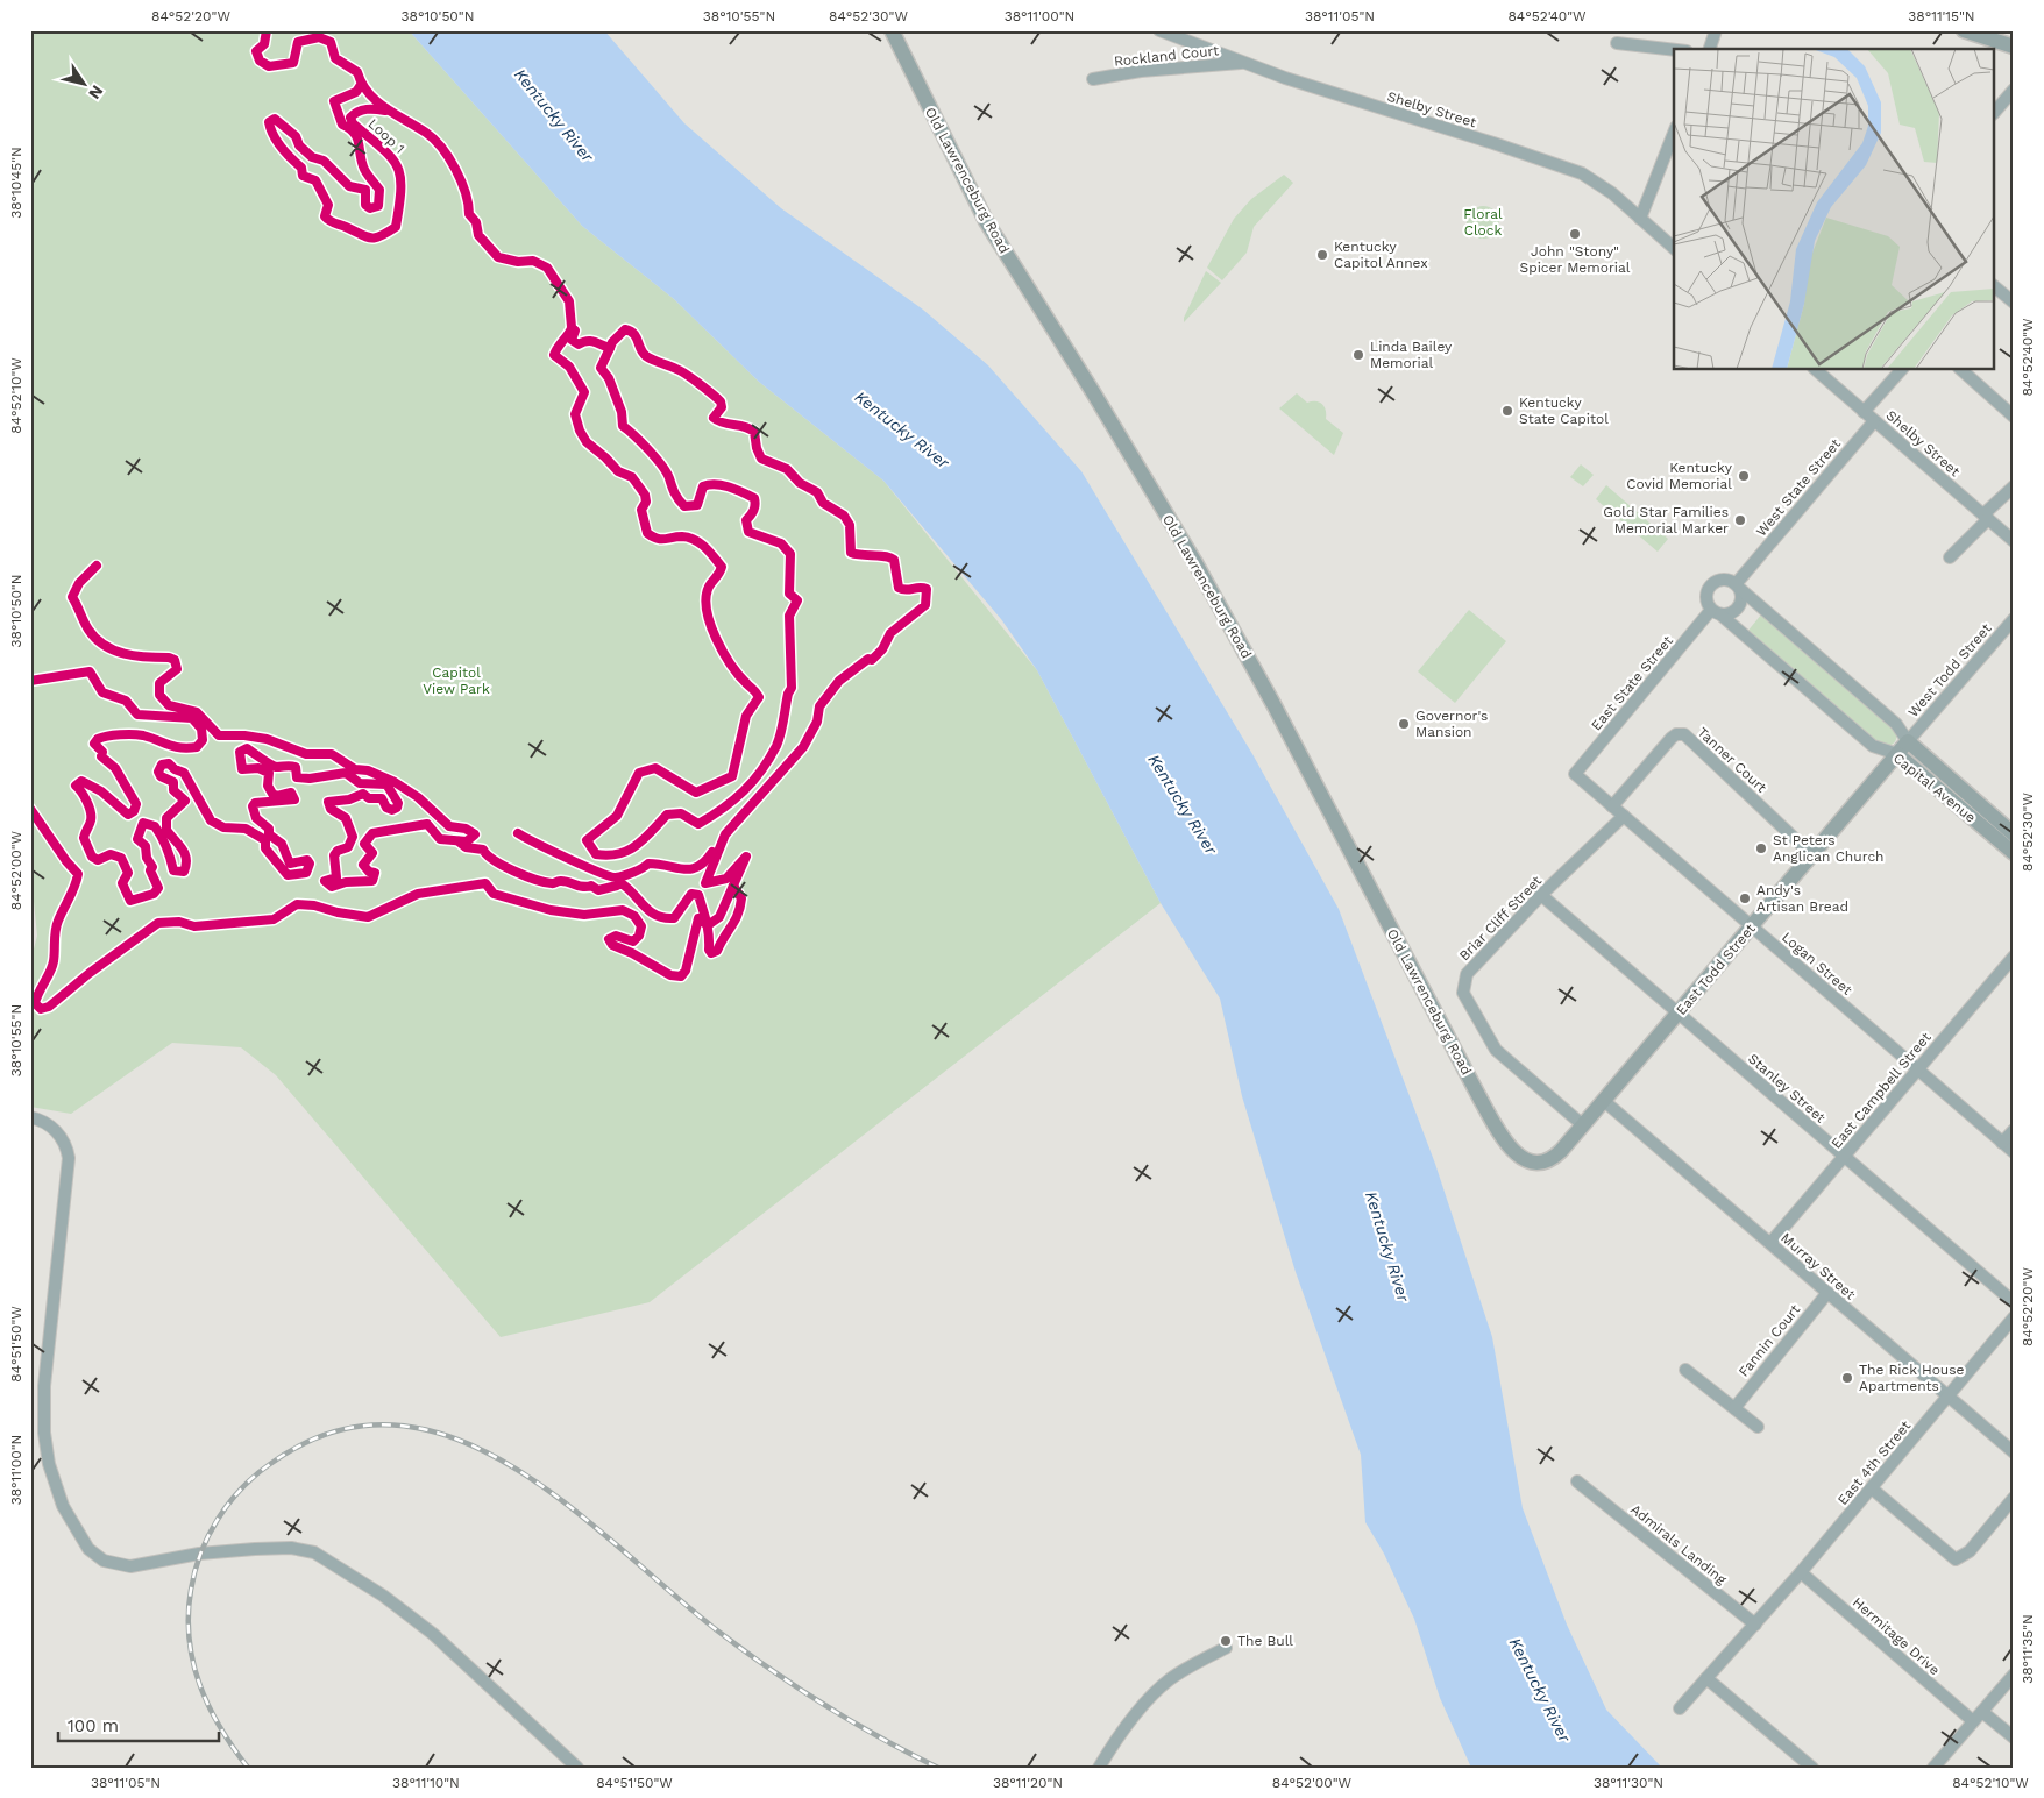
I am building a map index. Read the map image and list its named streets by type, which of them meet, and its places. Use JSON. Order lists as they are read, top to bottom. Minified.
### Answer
{"streets":{"main road":["Old Lawrenceburg Road","Capital Avenue","East Todd Street"],"street":["Rockland Court","Shelby Street","West State Street","West Todd Street","East State Street","Tanner Court","Briar Cliff Street","Logan Street","Stanley Street","East Campbell Street","Murray Street","Fannin Court","East 4th Street","Admirals Landing","Hermitage Drive"],"cycle path":["Loop 1"]},"crossings":[["Rockland Court","Shelby Street"],["Shelby Street","West State Street"],["Old Lawrenceburg Road","East Todd Street"],["West State Street","East State Street"],["West State Street","Capital Avenue"],["West Todd Street","Capital Avenue"],["West Todd Street","East Todd Street"],["East State Street","Capital Avenue"],["East State Street","Logan Street"],["Tanner Court","Logan Street"],["Tanner Court","East Todd Street"],["Capital Avenue","East Todd Street"],["Briar Cliff Street","Logan Street"],["Briar Cliff Street","East Todd Street"],["Briar Cliff Street","Stanley Street"],["Logan Street","East Todd Street"],["Logan Street","East Campbell Street"],["East Todd Street","Stanley Street"],["East Todd Street","Murray Street"],["Stanley Street","East Campbell Street"],["East Campbell Street","Murray Street"],["Murray Street","Fannin Court"],["Murray Street","East 4th Street"],["East 4th Street","Admirals Landing"],["East 4th Street","Hermitage Drive"]],"water":["Kentucky River"],"parks":["Floral Clock","Capitol View Park"],"places":["John \"Stony\" Spicer Memorial","Kentucky Capitol Annex","Linda Bailey Memorial","Kentucky State Capitol","Kentucky Covid Memorial","Gold Star Families Memorial Marker","Governor's Mansion","St Peters Anglican Church","Andy's Artisan Bread","The Rick House Apartments","The Bull"],"scale_bar":"100 m","north":"bottom right","coordinates":["84°52'20\"W","38°10'50\"N","38°10'55\"N","84°52'30\"W","38°11'00\"N","38°11'05\"N","84°52'40\"W","38°11'15\"N","38°10'45\"N","84°52'10\"W","84°52'00\"W","84°51'50\"W","38°11'35\"N","38°11'10\"N","38°11'20\"N","38°11'30\"N"]}
